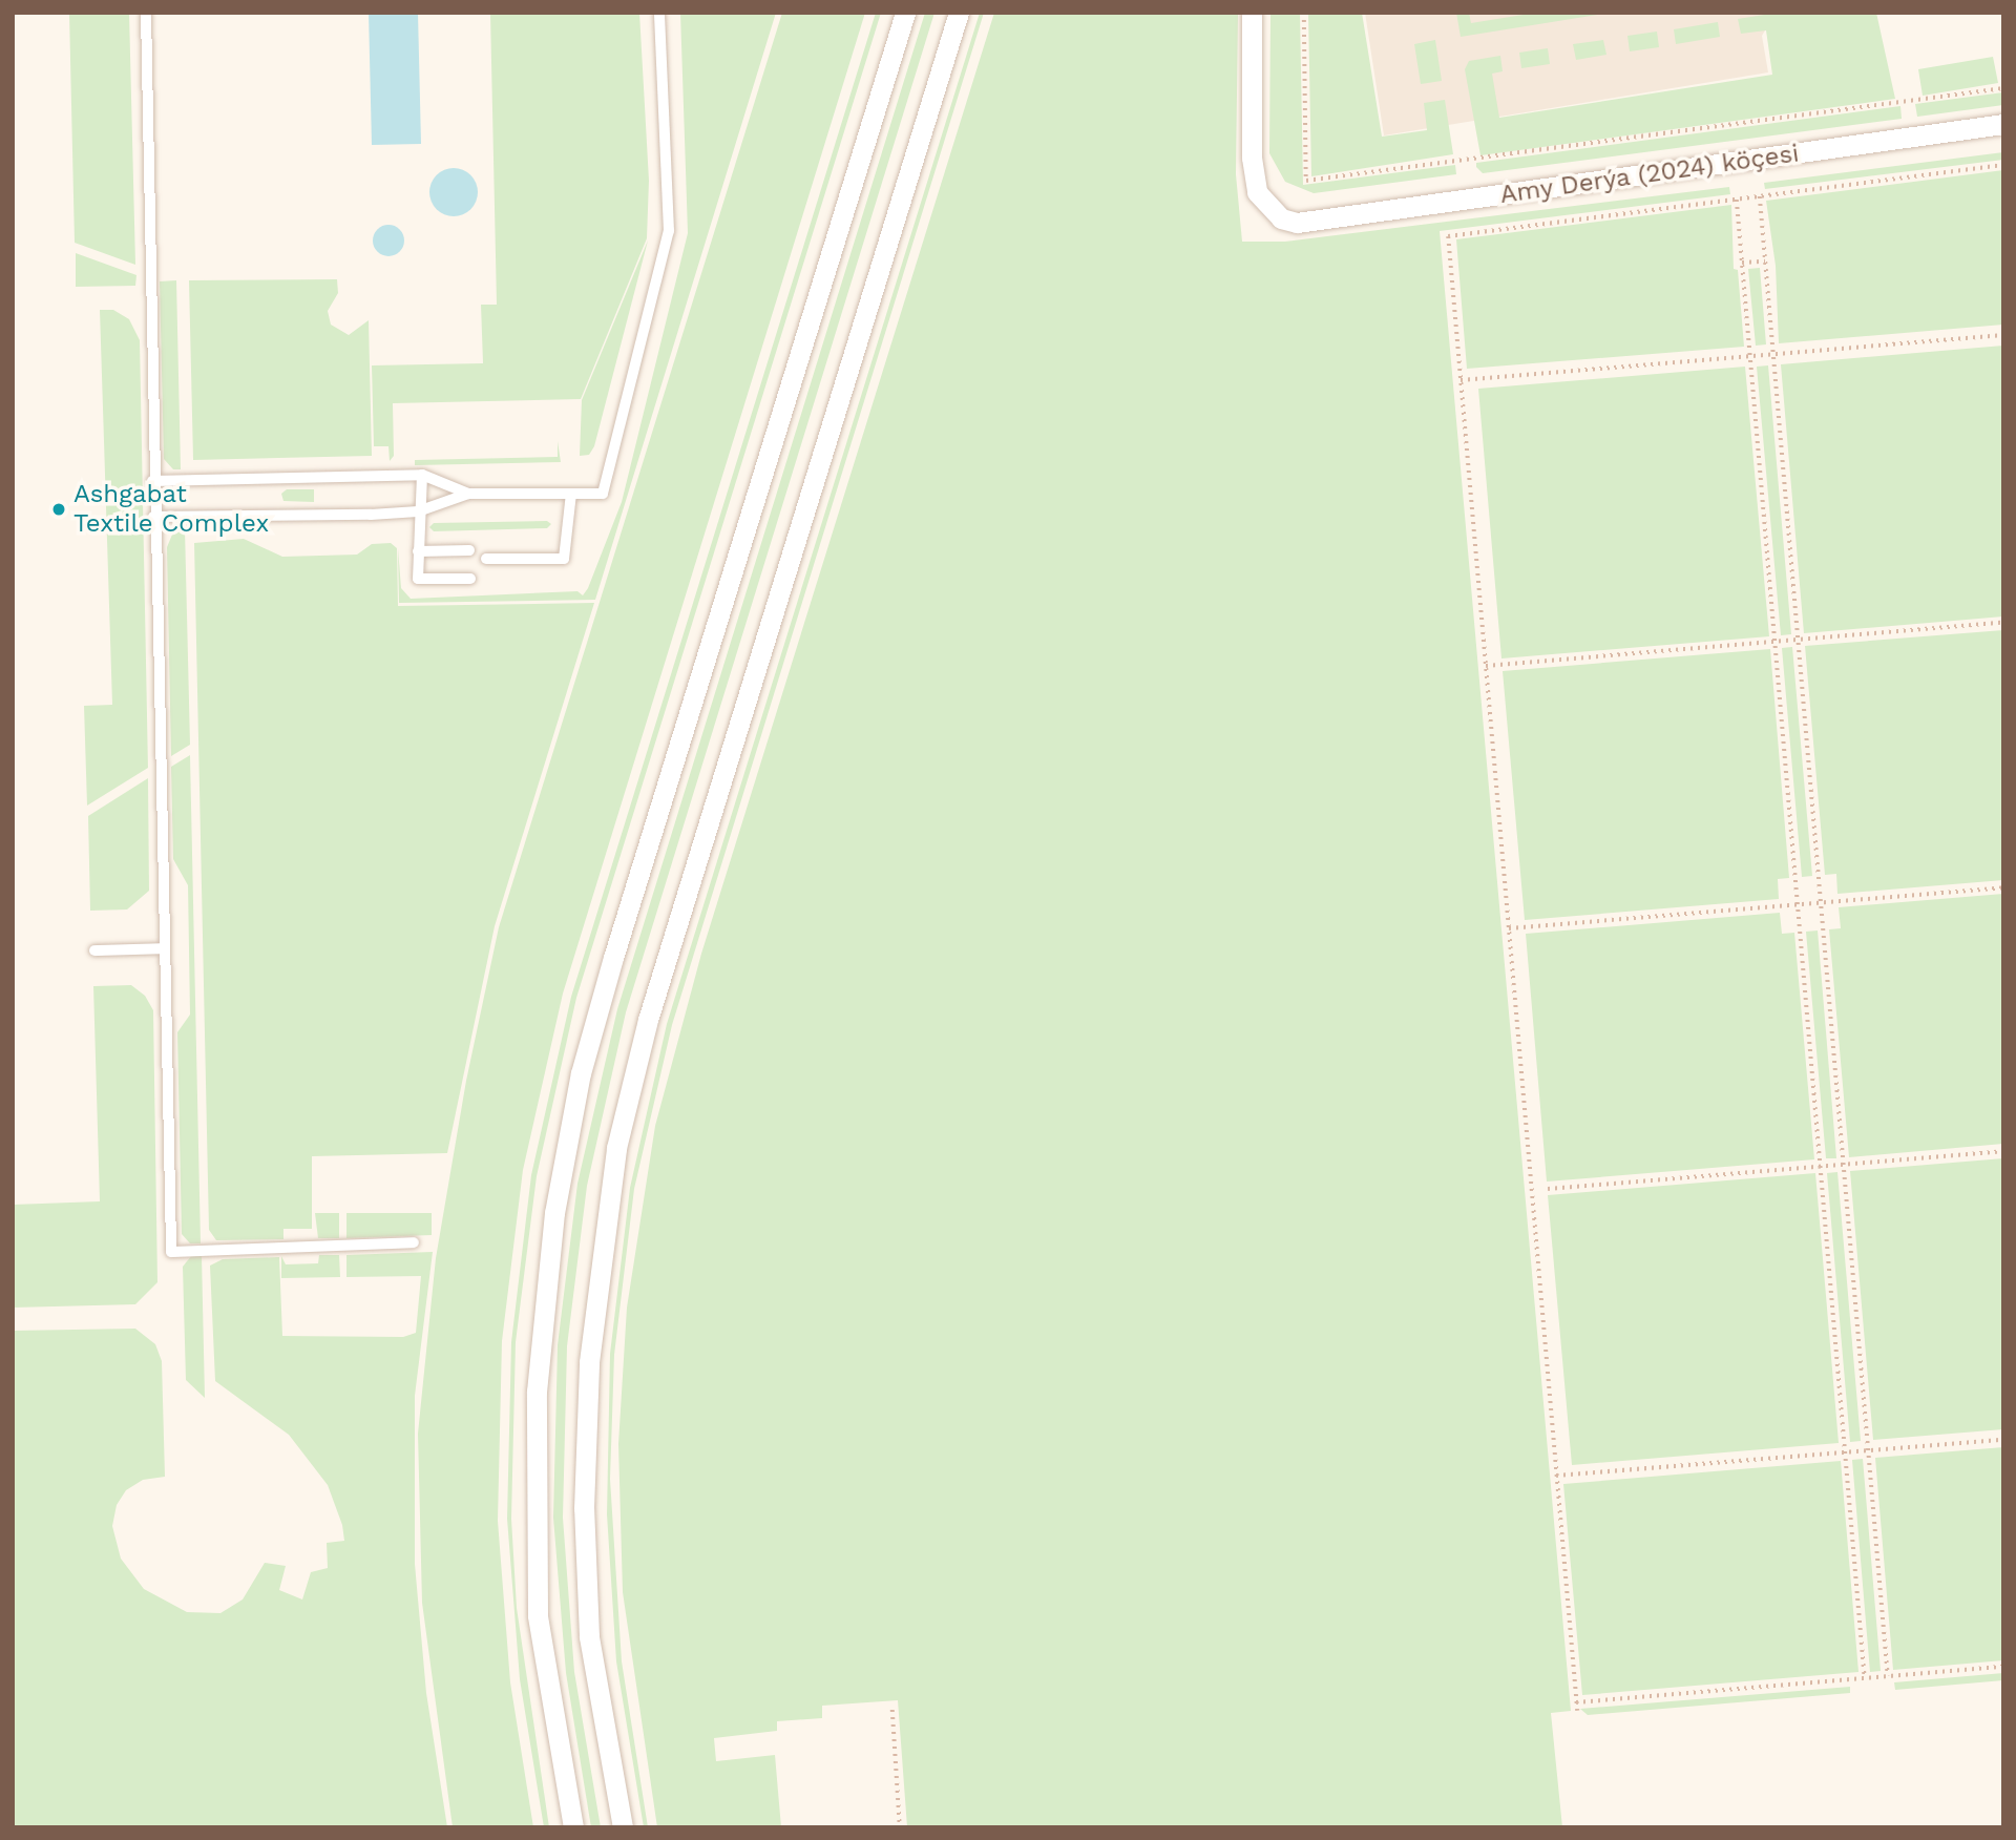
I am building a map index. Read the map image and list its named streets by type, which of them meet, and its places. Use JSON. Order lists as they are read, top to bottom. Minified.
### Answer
{"streets":{"street":["Amy Derýa (2024) köçesi"]},"places":["Ashgabat Textile Complex"]}
